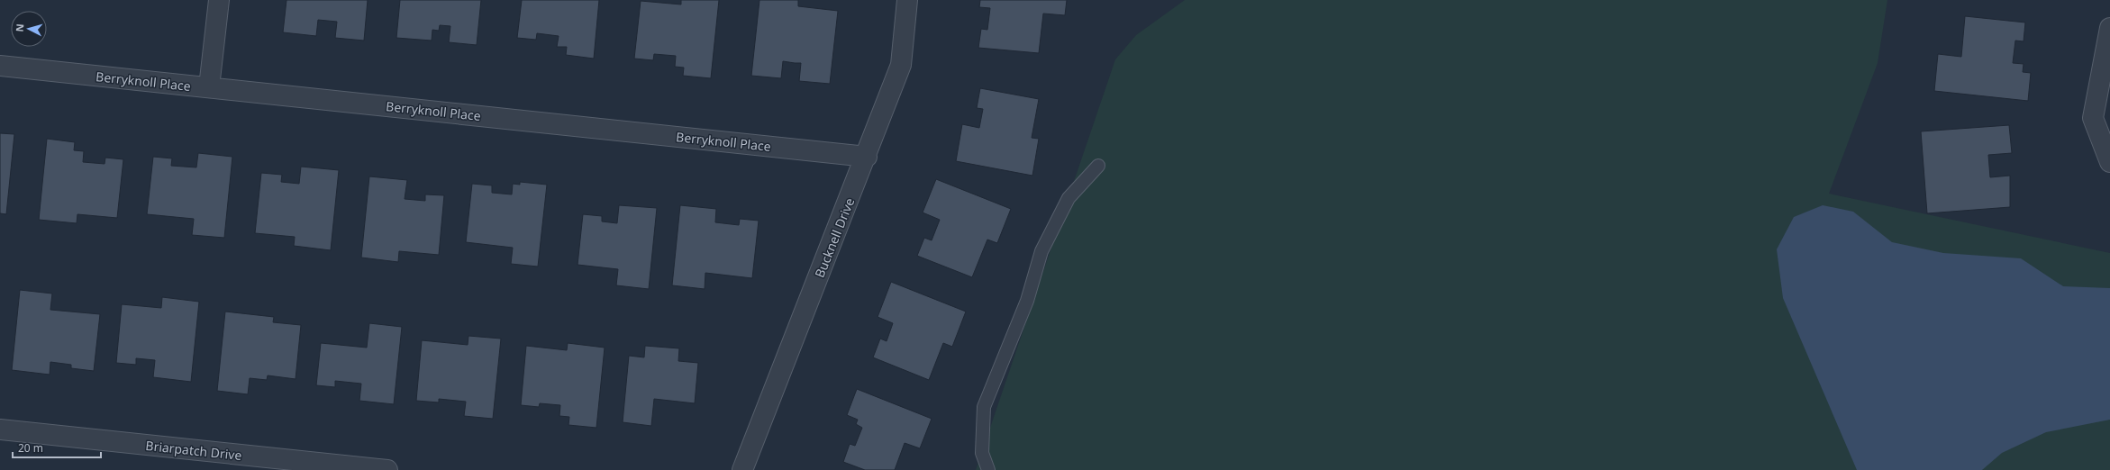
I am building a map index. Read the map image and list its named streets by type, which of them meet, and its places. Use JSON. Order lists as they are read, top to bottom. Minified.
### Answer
{"streets":{"street":["Berryknoll Place","Bucknell Drive","Briarpatch Drive"]},"crossings":[["Berryknoll Place","Bucknell Drive"]],"scale_bar":"20 m","north":"left"}
